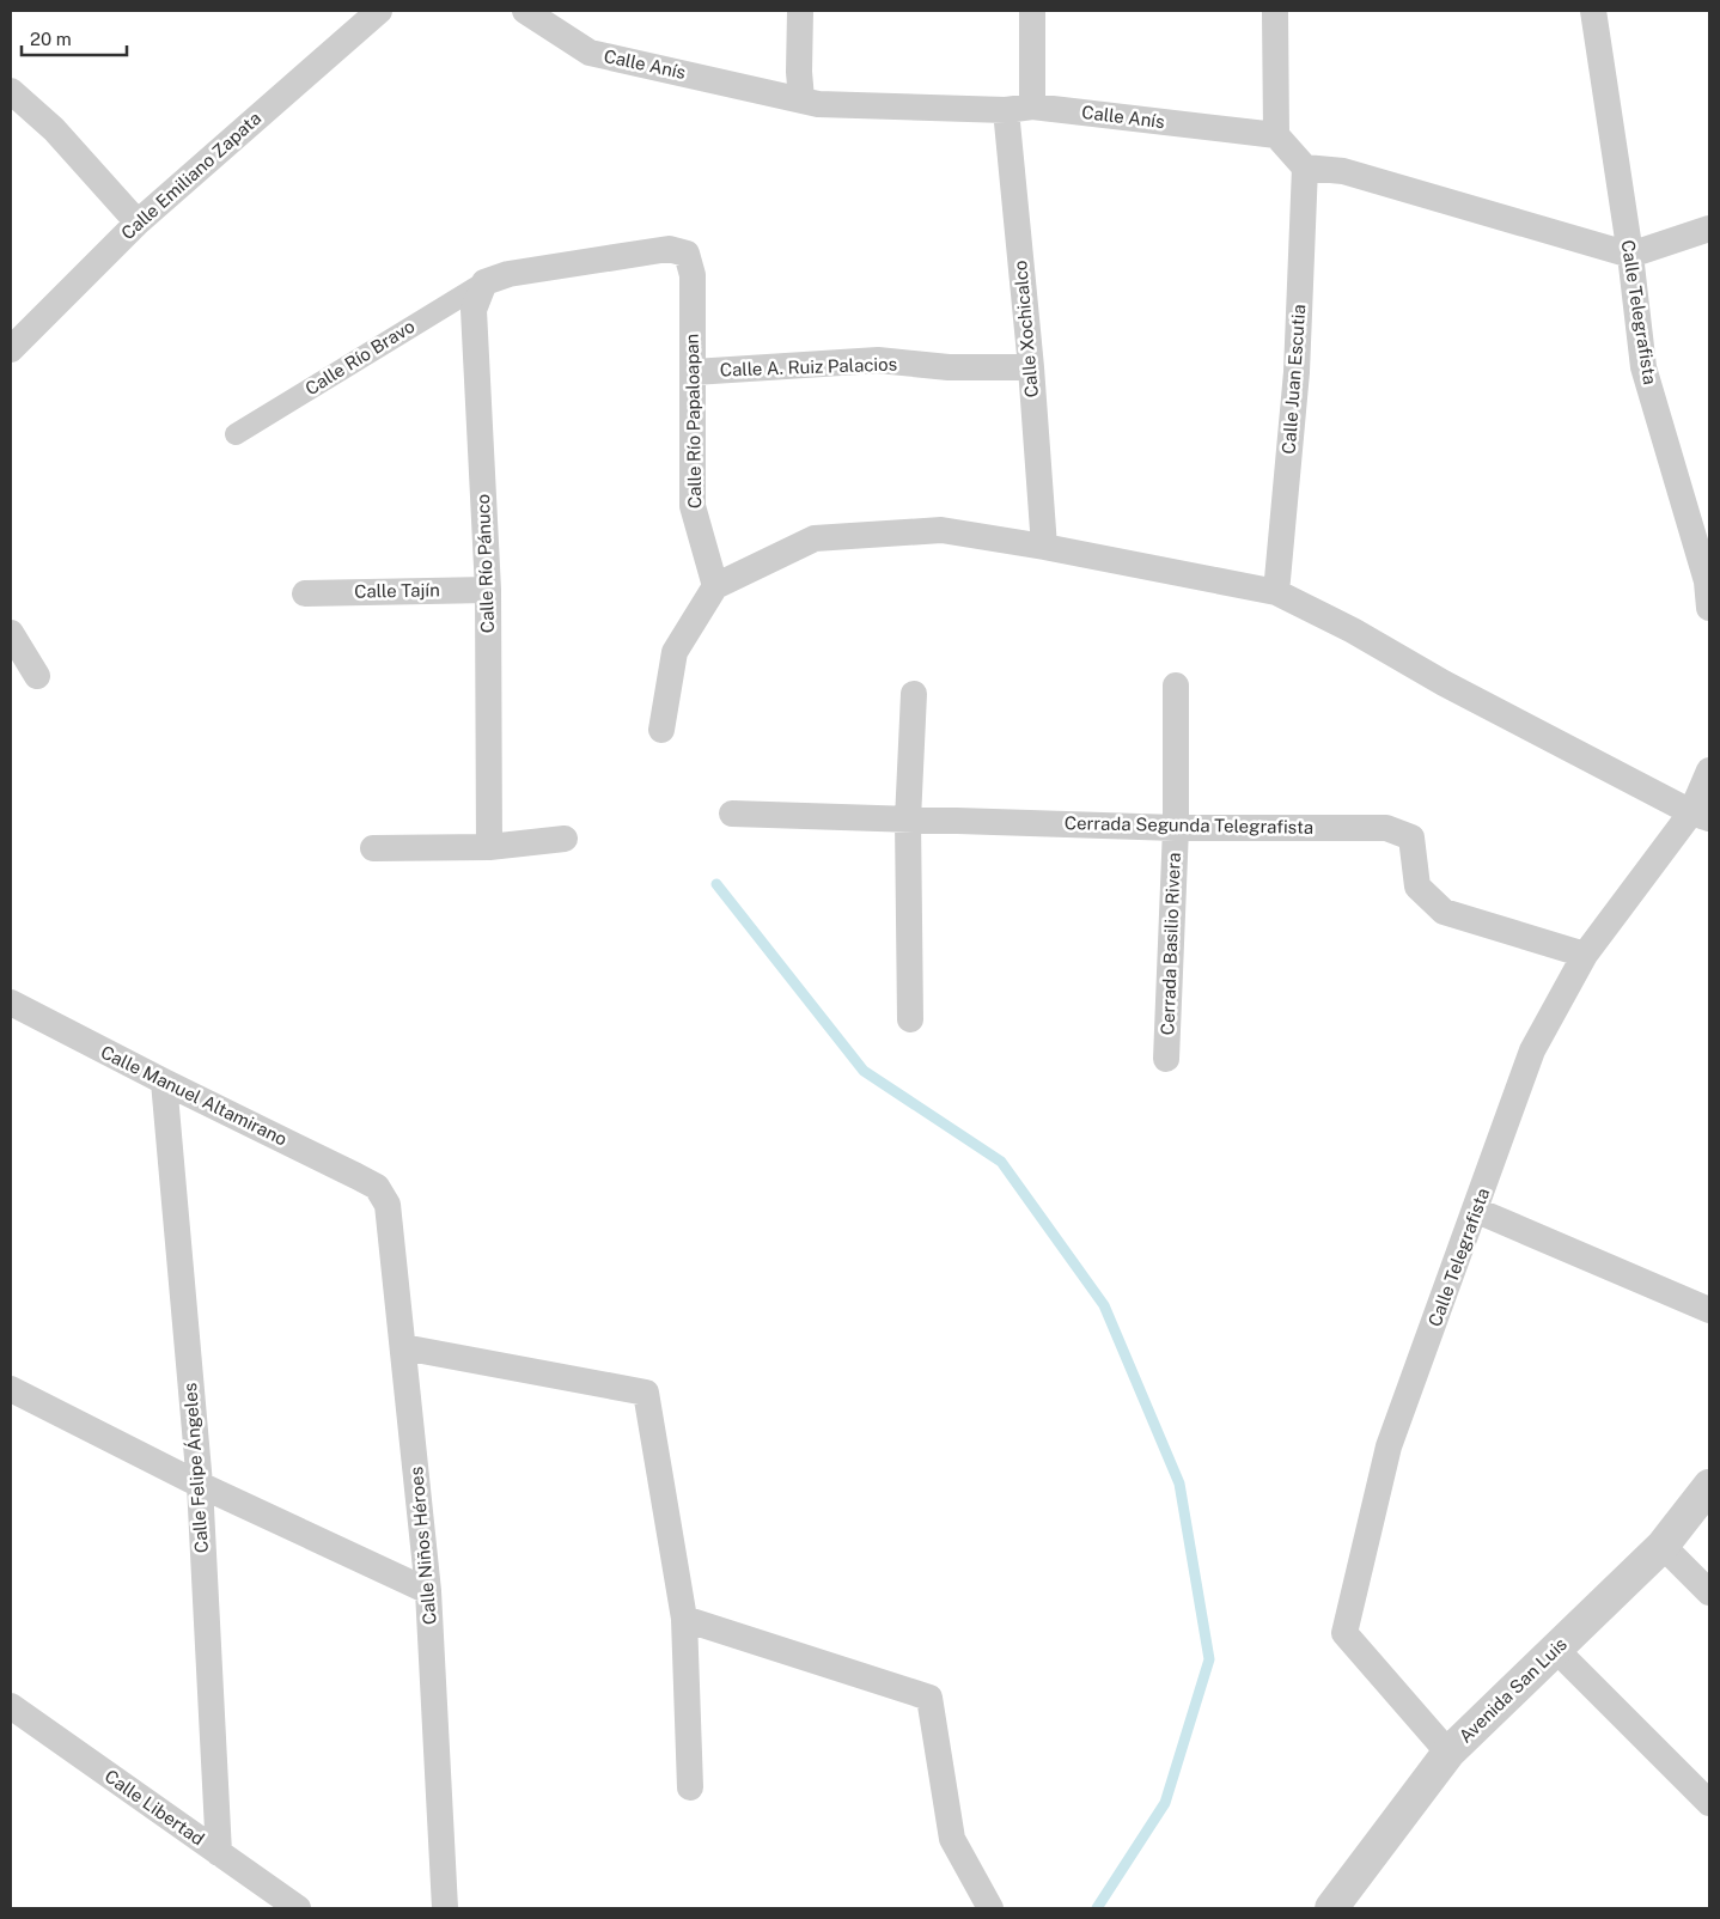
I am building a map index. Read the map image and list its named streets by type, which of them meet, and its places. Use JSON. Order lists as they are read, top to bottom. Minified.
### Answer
{"streets":{"street":["Calle Anís","Calle Emiliano Zapata","Calle Telegrafista","Calle Xochicalco","Calle Río Bravo","Calle A. Ruiz Palacios","Calle Juan Escutia","Calle Río Papaloapan","Calle Río Pánuco","Calle Tajín","Cerrada Segunda Telegrafista","Cerrada Basilio Rivera","Calle Manuel Altamirano","Calle Felipe Ángeles","Calle Niños Héroes","Avenida San Luis","Calle Libertad"]},"crossings":[["Calle Anís","Calle Xochicalco"],["Calle Telegrafista","Cerrada Segunda Telegrafista"],["Calle Telegrafista","Avenida San Luis"],["Calle Xochicalco","Calle A. Ruiz Palacios"],["Calle Río Bravo","Calle Río Papaloapan"],["Calle Río Bravo","Calle Río Pánuco"],["Calle A. Ruiz Palacios","Calle Río Papaloapan"],["Calle Río Papaloapan","Calle Río Pánuco"],["Calle Río Pánuco","Calle Tajín"],["Cerrada Segunda Telegrafista","Cerrada Basilio Rivera"],["Calle Manuel Altamirano","Calle Felipe Ángeles"],["Calle Manuel Altamirano","Calle Niños Héroes"],["Calle Felipe Ángeles","Calle Libertad"]],"scale_bar":"20 m"}
